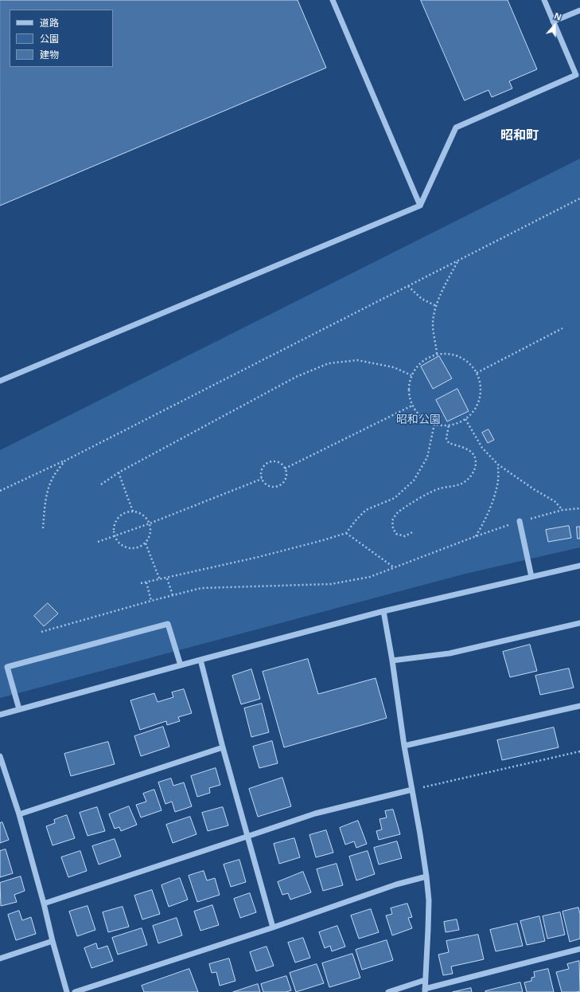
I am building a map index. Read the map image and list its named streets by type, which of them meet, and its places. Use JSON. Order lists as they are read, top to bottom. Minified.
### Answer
{"districts":["昭和町"],"parks":["昭和公園"],"legend":["道路","公園","建物"],"north":"top"}
